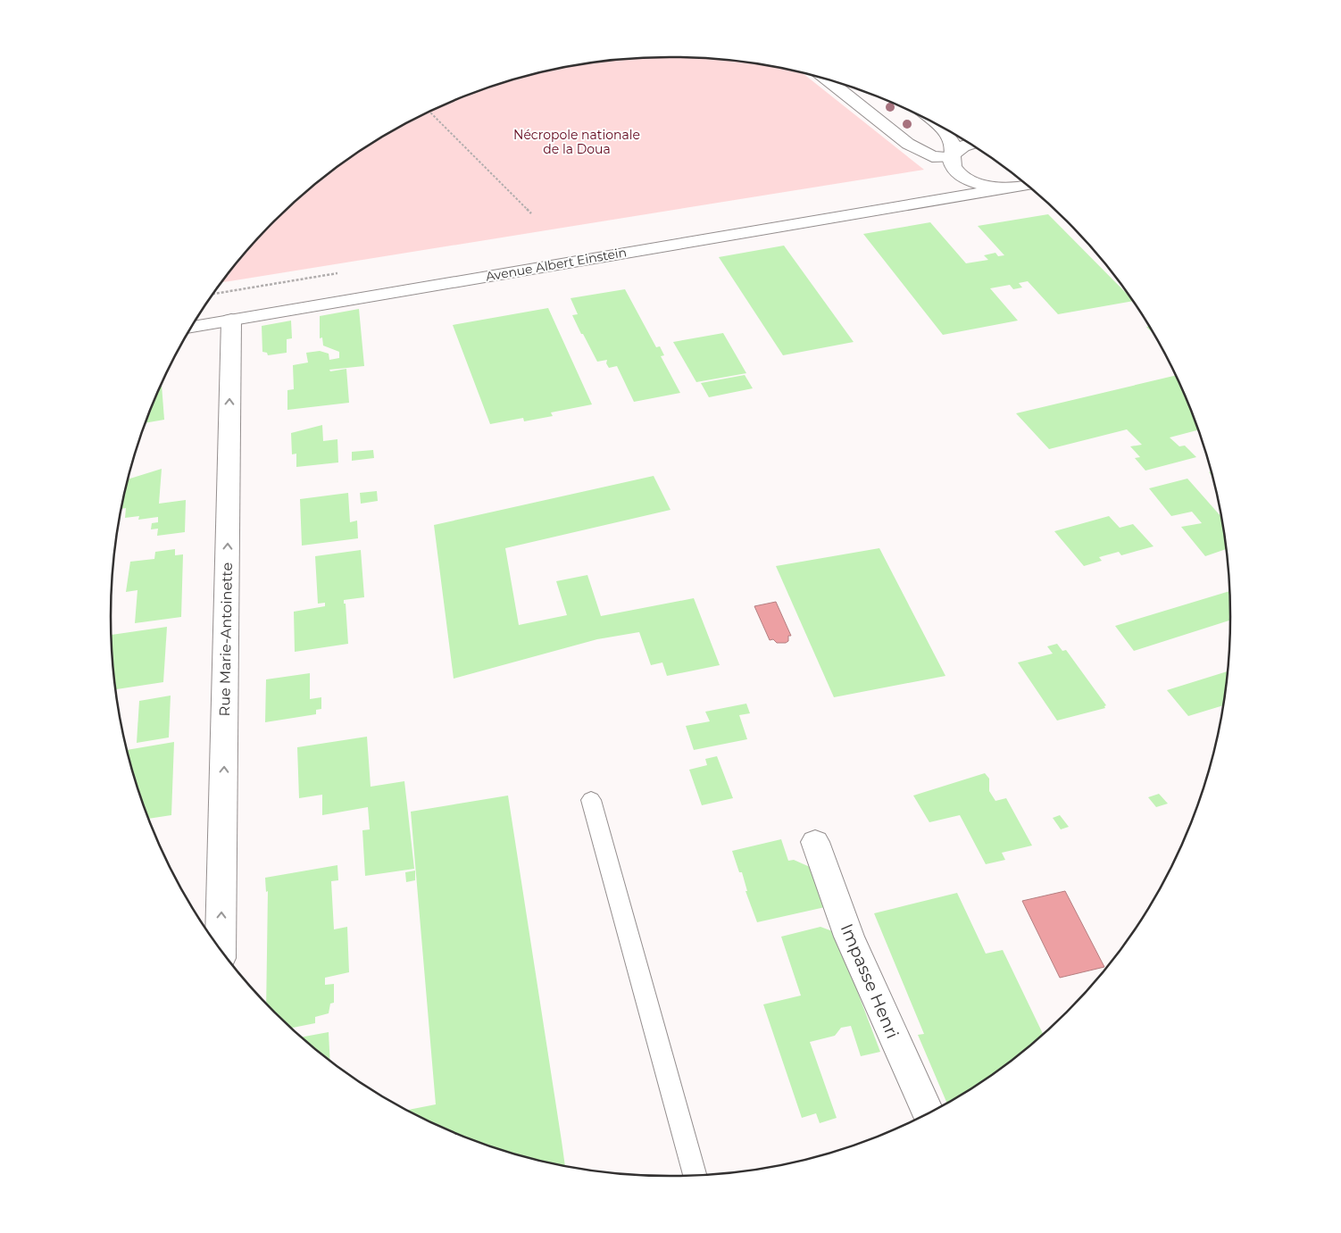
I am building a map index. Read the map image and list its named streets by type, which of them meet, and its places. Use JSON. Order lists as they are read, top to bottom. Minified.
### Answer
{"streets":{"street":["Avenue Albert Einstein","Rue Marie-Antoinette","Impasse Henri"]},"crossings":[["Avenue Albert Einstein","Rue Marie-Antoinette"]],"one_way":["Rue Marie-Antoinette"],"parks":["Nécropole nationale de la Doua"]}
